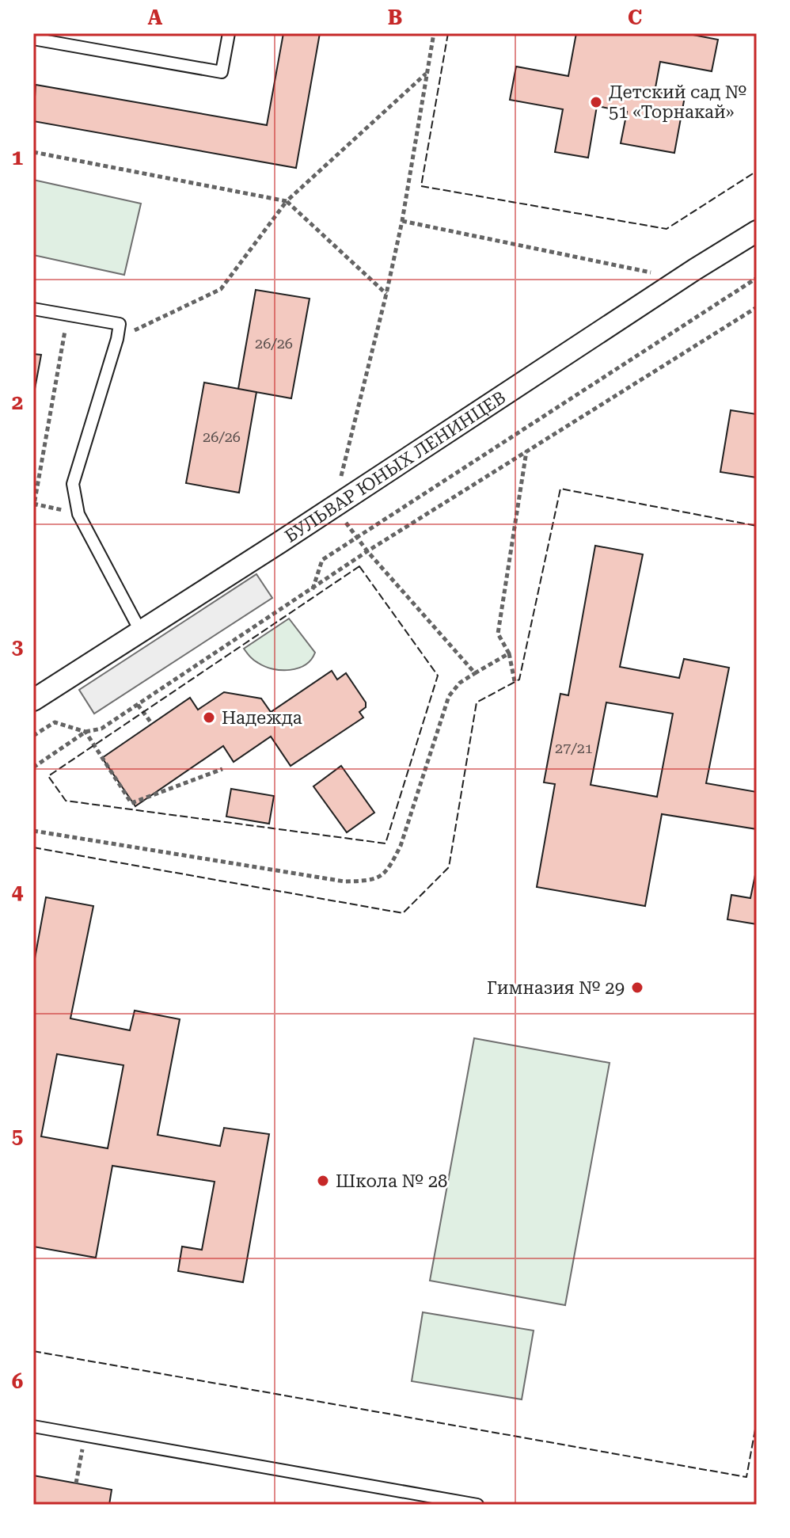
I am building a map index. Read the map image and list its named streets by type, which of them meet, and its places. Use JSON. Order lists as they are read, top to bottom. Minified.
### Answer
{"streets":{"street":["БУЛЬВАР ЮНЫХ ЛЕНИНЦЕВ"]},"places":["Детский сад № 51 «Торнакай»","Надежда","Гимназия № 29","Школа № 28"],"house_numbers":["26/26","26/26","27/21"],"grid":{"columns":["A","B","C"],"rows":["1","2","3","4","5","6"]}}
